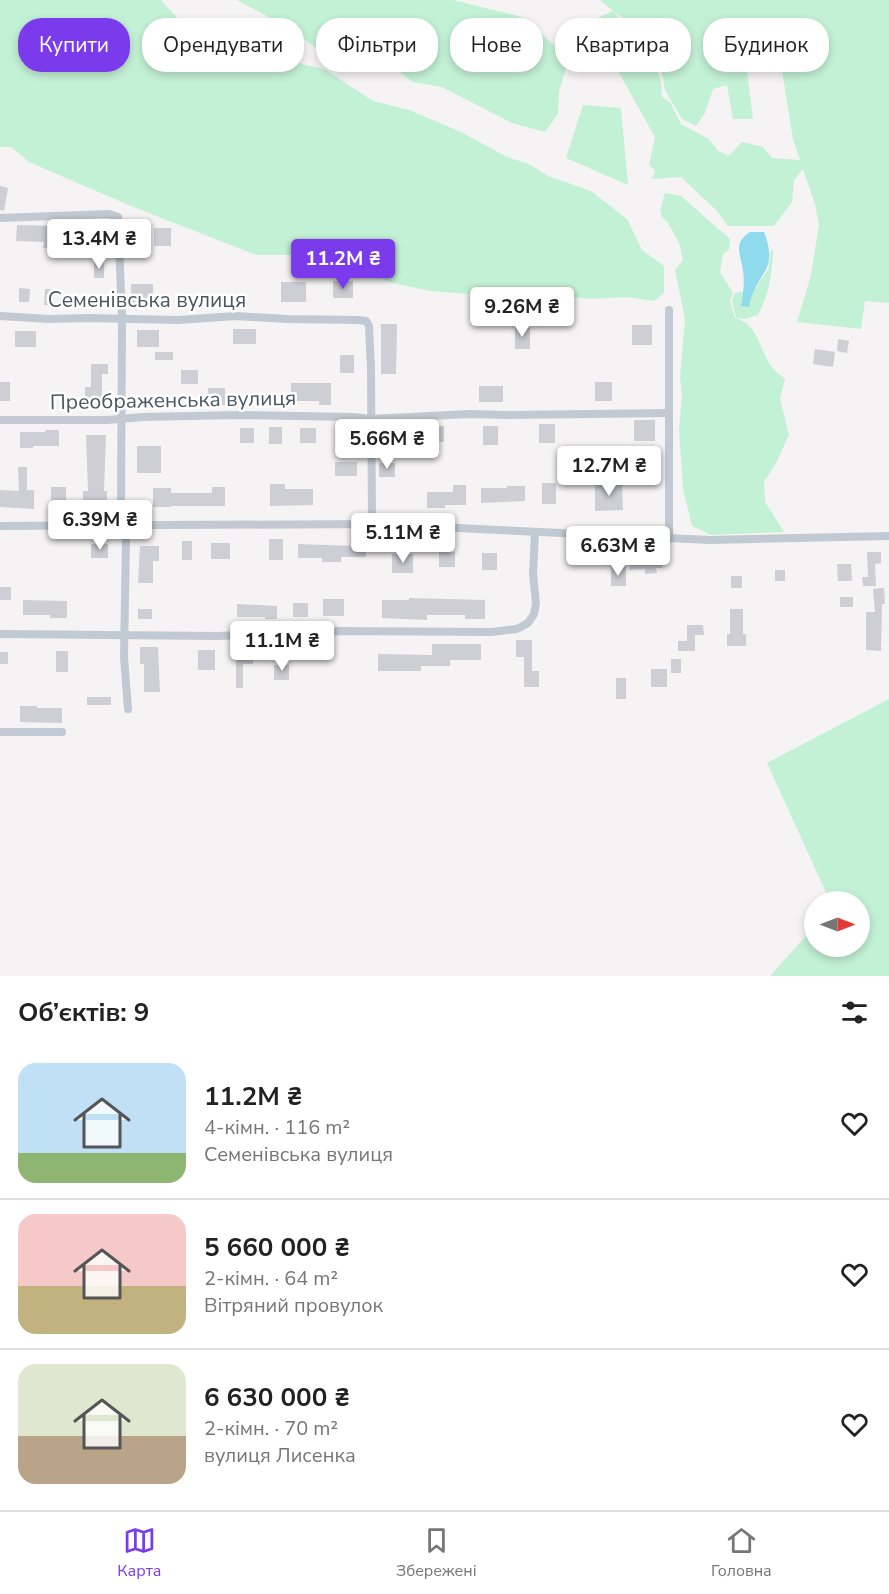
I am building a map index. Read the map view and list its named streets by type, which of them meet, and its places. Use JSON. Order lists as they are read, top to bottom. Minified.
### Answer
{"streets":{"street":["Семенівська вулиця","Преображенська вулиця"]},"crossings":[["Семенівська вулиця","Преображенська вулиця"]],"north":"right","page":{"chip":["Купити","Орендувати","Фільтри","Нове","Квартира","Будинок"],"price":["13.4M ₴","11.2M ₴","9.26M ₴","5.66M ₴","12.7M ₴","6.39M ₴","5.11M ₴","6.63M ₴","11.1M ₴"],"heading":"Об’єктів: 9","list":[{"name":"11.2M ₴","note":"4-кімн. · 116 m² · Семенівська вулиця"},{"name":"5 660 000 ₴","note":"2-кімн. · 64 m² · Вітряний провулок"},{"name":"6 630 000 ₴","note":"2-кімн. · 70 m² · вулиця Лисенка"}],"tabs":["Карта","Збережені","Головна"]}}
